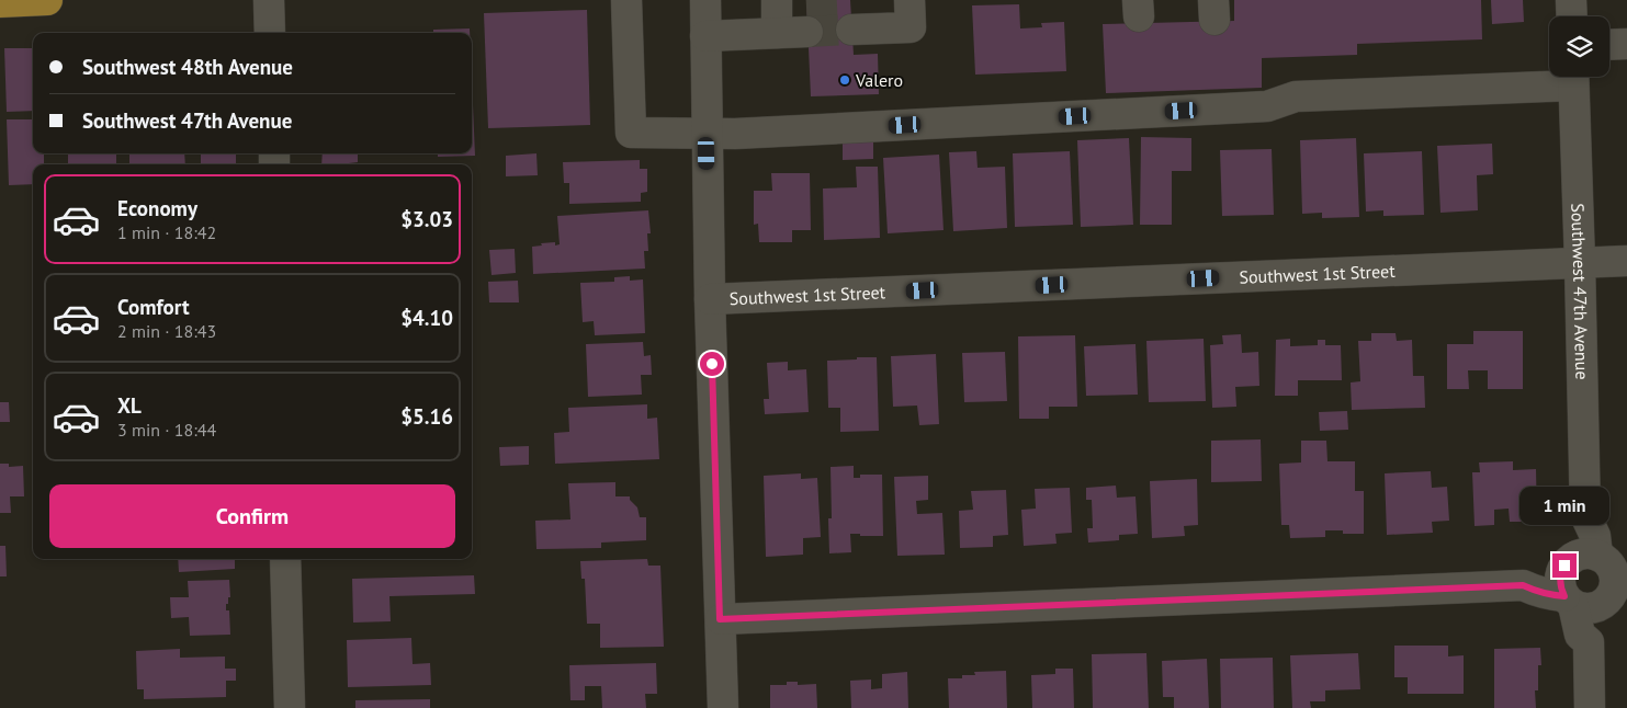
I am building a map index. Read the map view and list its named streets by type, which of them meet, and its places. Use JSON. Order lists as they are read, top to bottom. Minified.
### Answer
{"streets":{"street":["Southwest 1st Street","Southwest 47th Avenue"]},"crossings":[["Southwest 1st Street","Southwest 47th Avenue"]],"places":["Valero"],"page":{"banner":["Southwest 48th Avenue","Southwest 47th Avenue"],"list":[{"name":"Economy","note":"1 min · 18:42","value":"$3.03"},{"name":"Comfort","note":"2 min · 18:43","value":"$4.10"},{"name":"XL","note":"3 min · 18:44","value":"$5.16"}],"buttons":"Confirm","bubble":"1 min"}}
